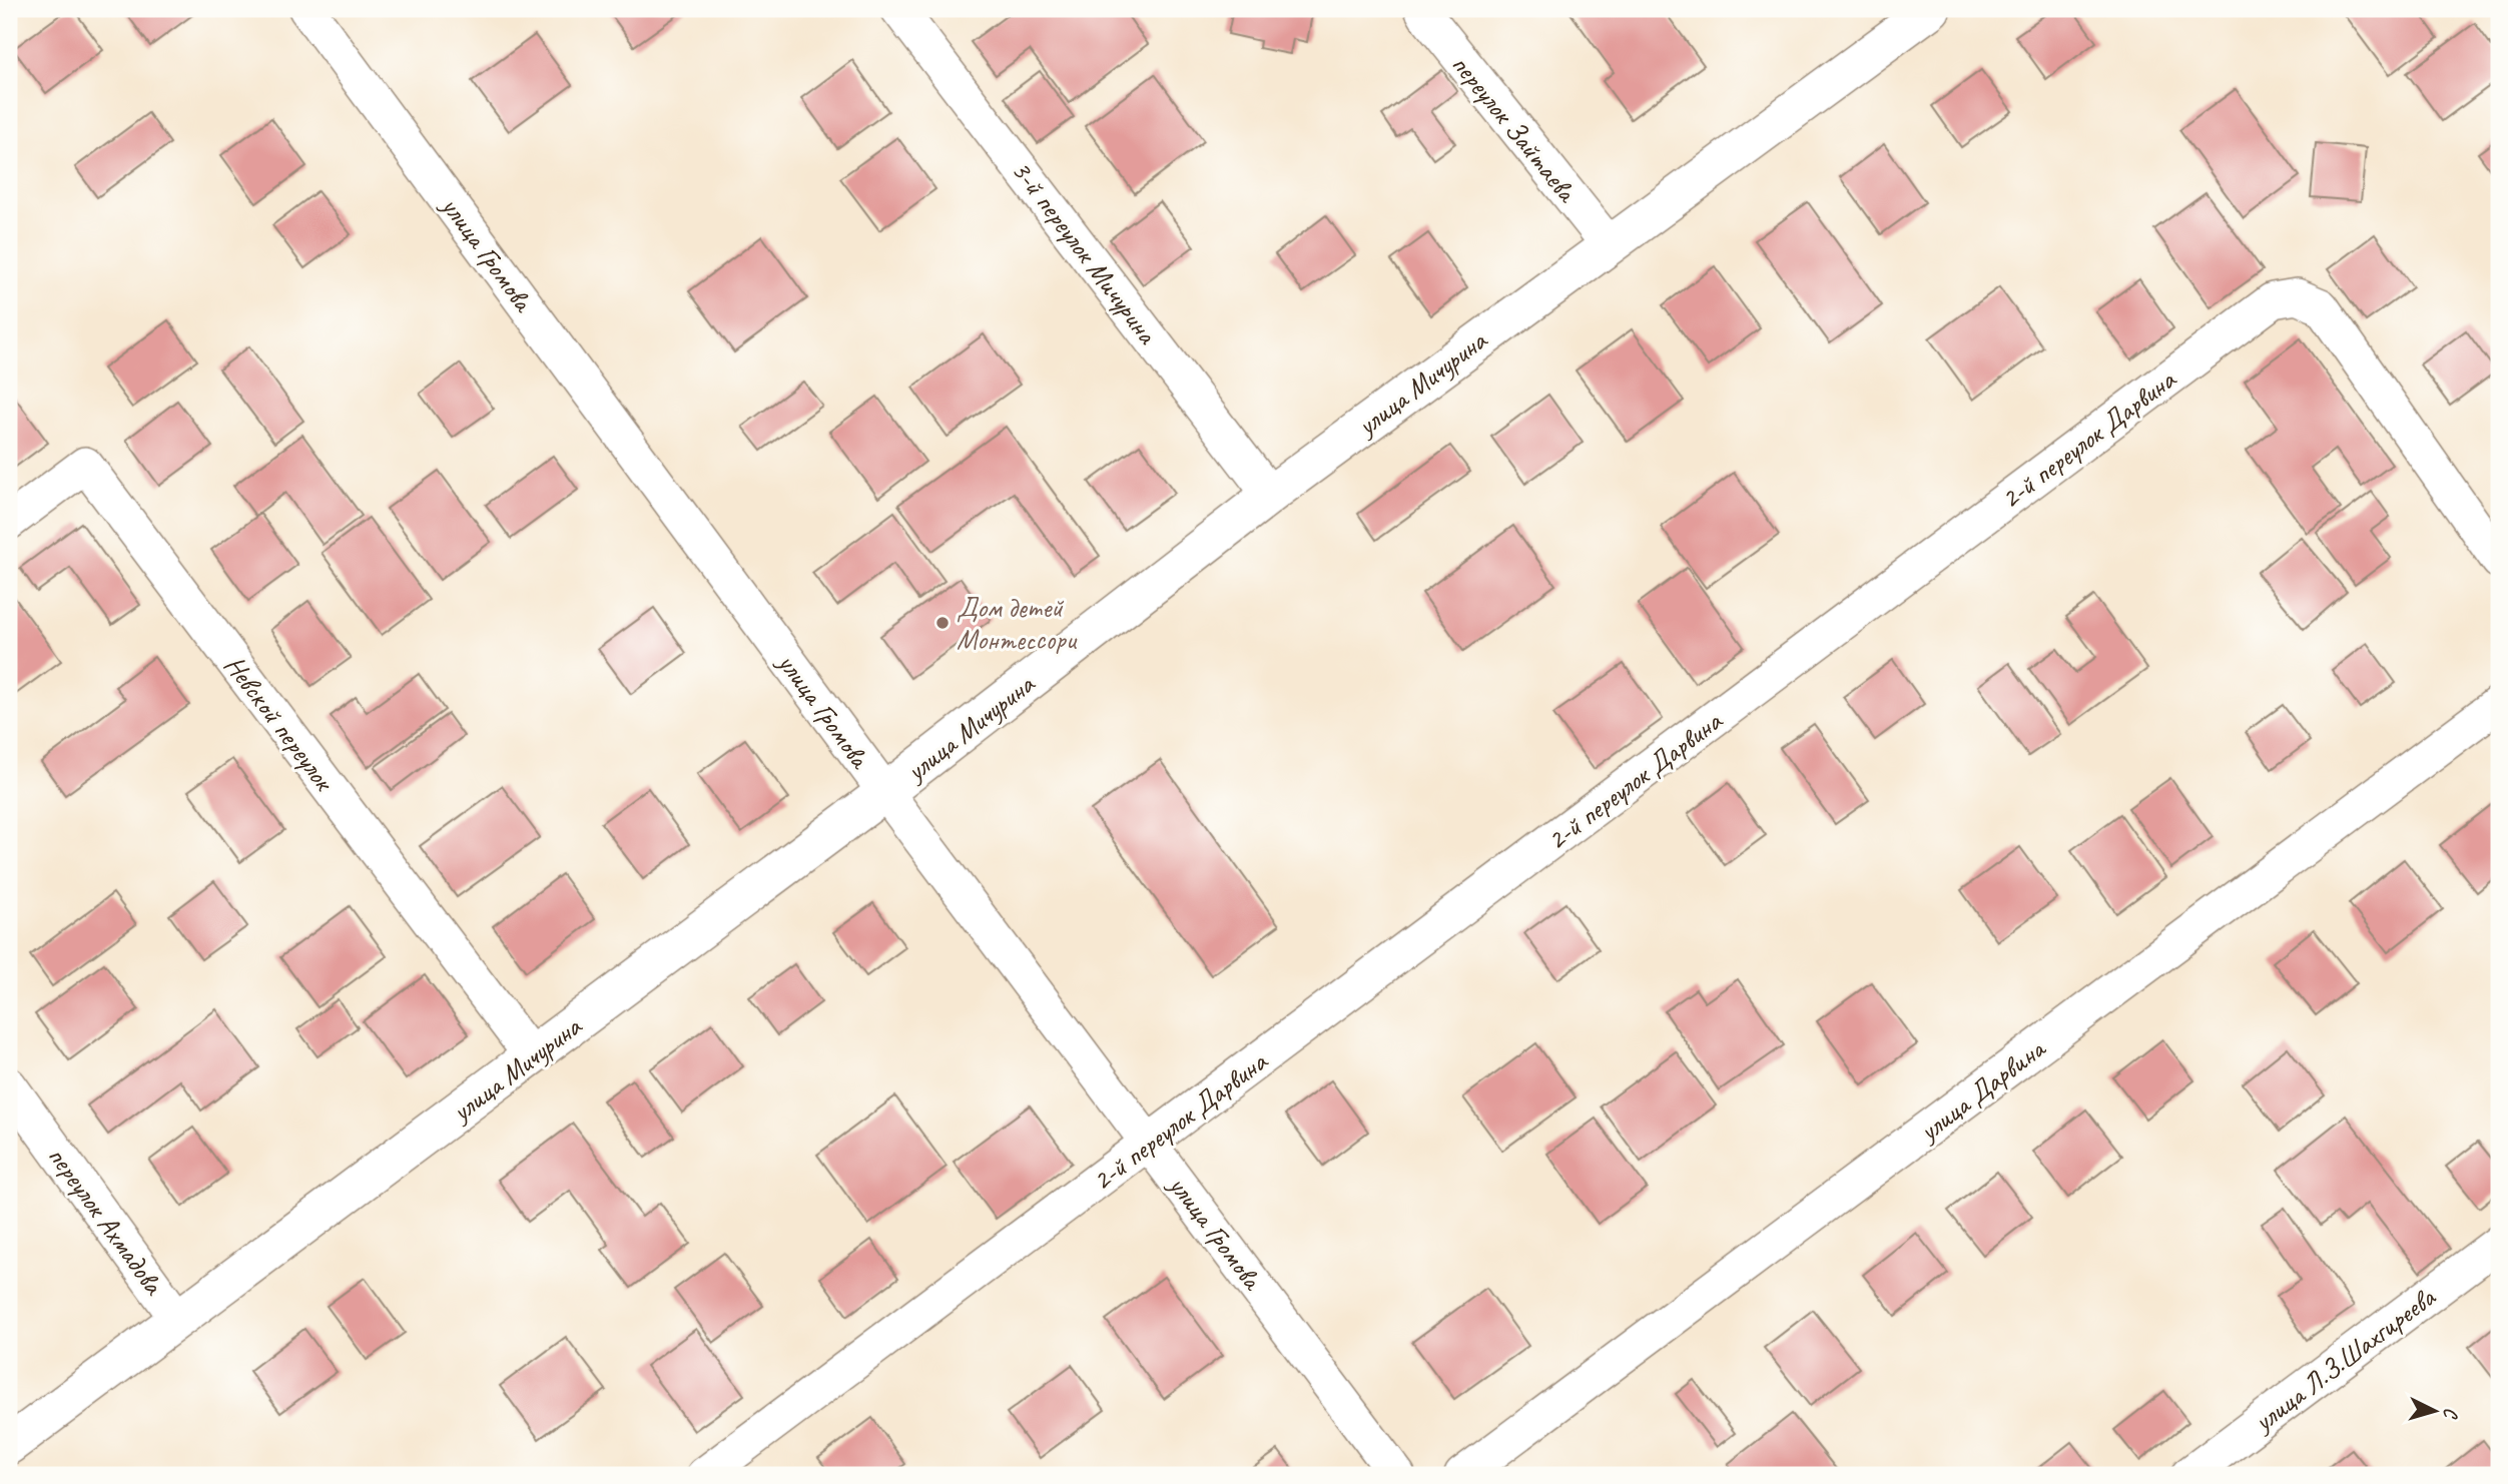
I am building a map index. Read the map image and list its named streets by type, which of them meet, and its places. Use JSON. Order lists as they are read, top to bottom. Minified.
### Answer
{"streets":{"street":["переулок Зайтаева","3-й переулок Мичурина","улица Громова","улица Мичурина","2-й переулок Дарвина","Невской переулок","улица Дарвина","переулок Ахмадова","улица Л.З.Шахгиреева"]},"crossings":[["переулок Зайтаева","улица Мичурина"],["3-й переулок Мичурина","улица Мичурина"],["улица Громова","улица Мичурина"],["улица Громова","2-й переулок Дарвина"],["улица Мичурина","Невской переулок"],["улица Мичурина","переулок Ахмадова"]],"places":["Дом детей Монтессори"],"north":"right"}
